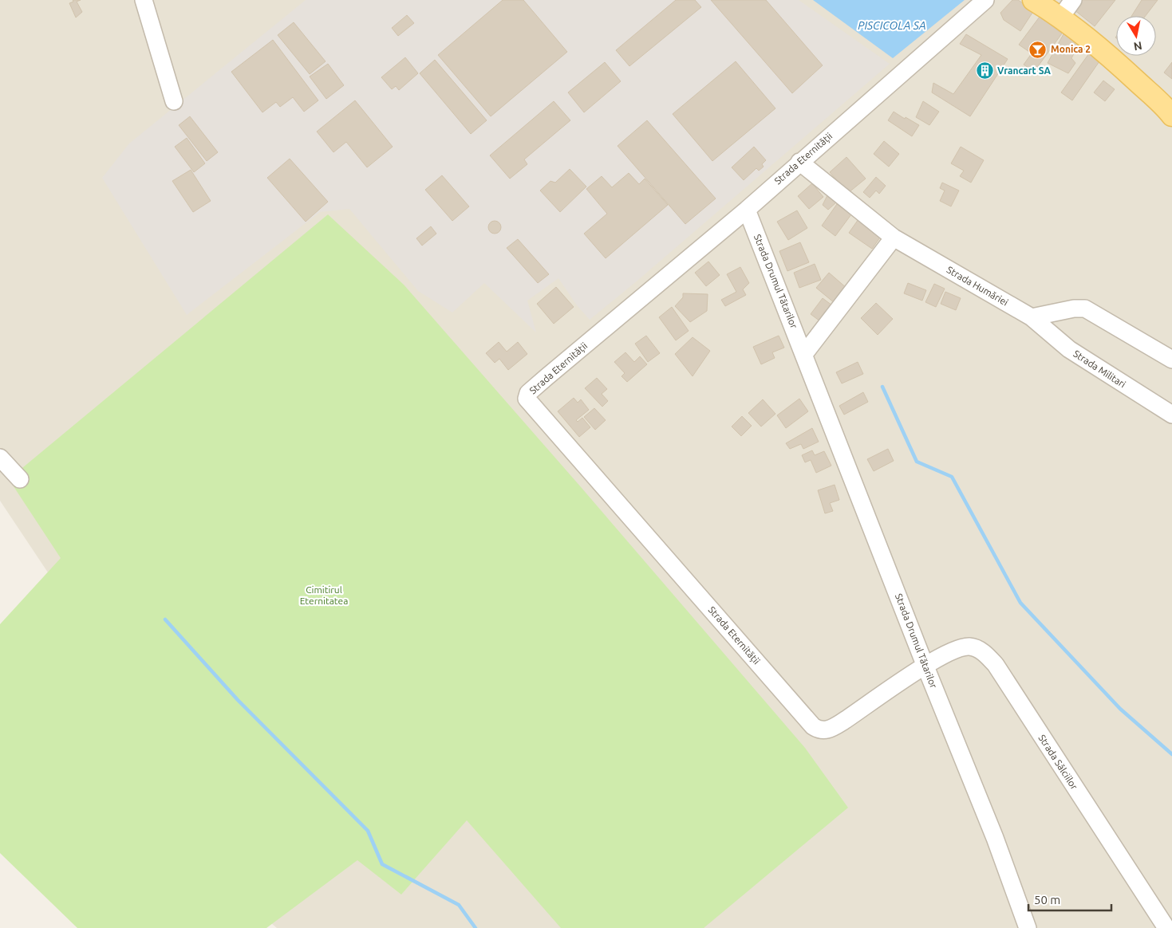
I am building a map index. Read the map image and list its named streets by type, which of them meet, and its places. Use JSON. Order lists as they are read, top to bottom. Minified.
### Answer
{"streets":{"street":["Strada Eternității","Strada Drumul Tătarilor","Strada Humăriei","Strada Militari","Strada Sălciilor"]},"crossings":[["Strada Eternității","Strada Drumul Tătarilor"],["Strada Eternității","Strada Humăriei"],["Strada Eternității","Strada Sălciilor"],["Strada Drumul Tătarilor","Strada Sălciilor"],["Strada Humăriei","Strada Militari"]],"water":["PISCICOLA SA"],"parks":["Cimitirul Eternitatea"],"places":{"bar":["Monica 2"],"building":["Vrancart SA"]},"scale_bar":"50 m","north":"bottom"}
